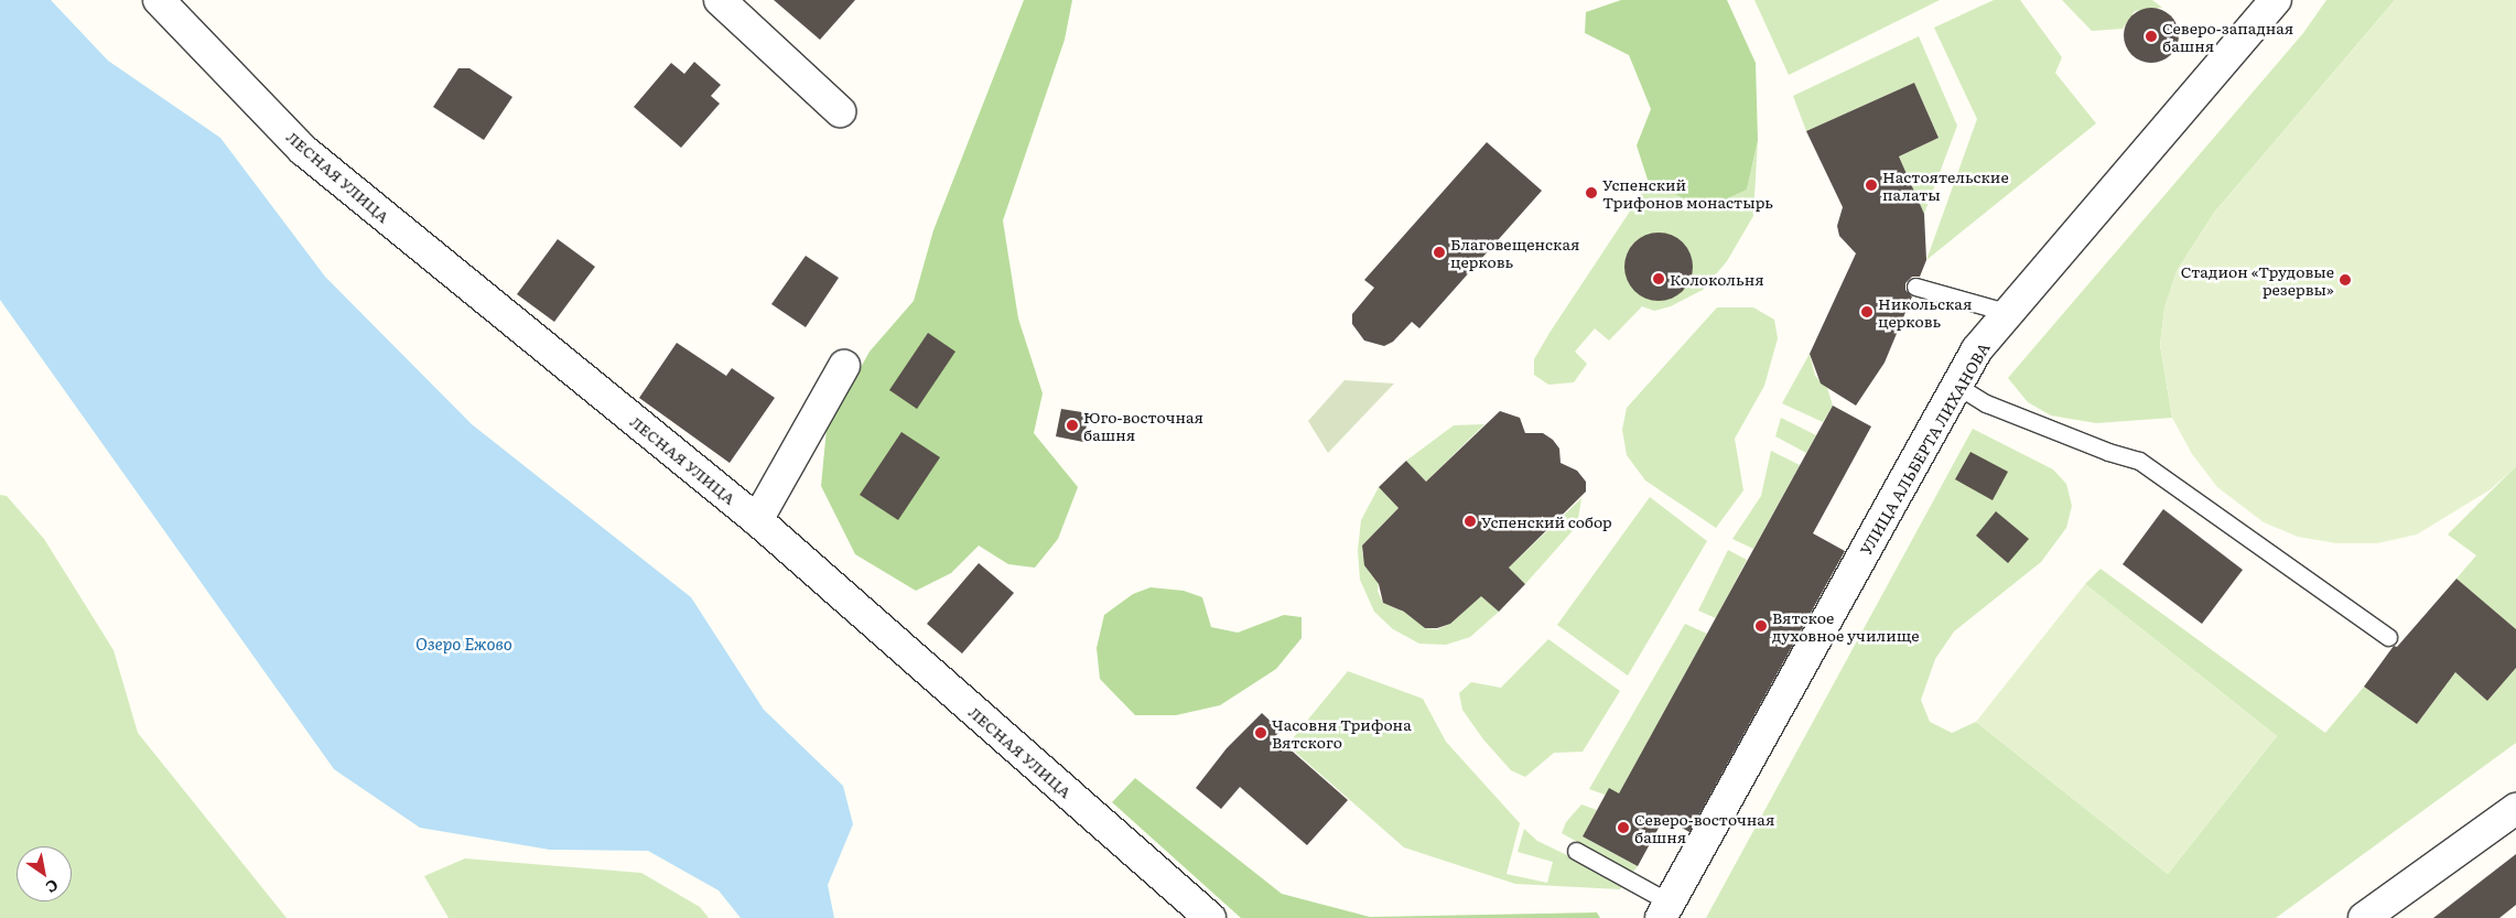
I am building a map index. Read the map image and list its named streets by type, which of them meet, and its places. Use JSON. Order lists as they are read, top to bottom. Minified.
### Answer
{"streets":{"street":["ЛЕСНАЯ УЛИЦА","УЛИЦА АЛЬБЕРТА ЛИХАНОВА"]},"water":["Озеро Ежово"],"places":["Северо-западная башня","Настоятельские палаты","Успенский Трифонов монастырь","Благовещенская церковь","Колокольня","Стадион «Трудовые резервы»","Никольская церковь","Юго-восточная башня","Успенский собор","Вятское духовное училище","Часовня Трифона Вятского","Северо-восточная башня"],"north":"bottom right"}
